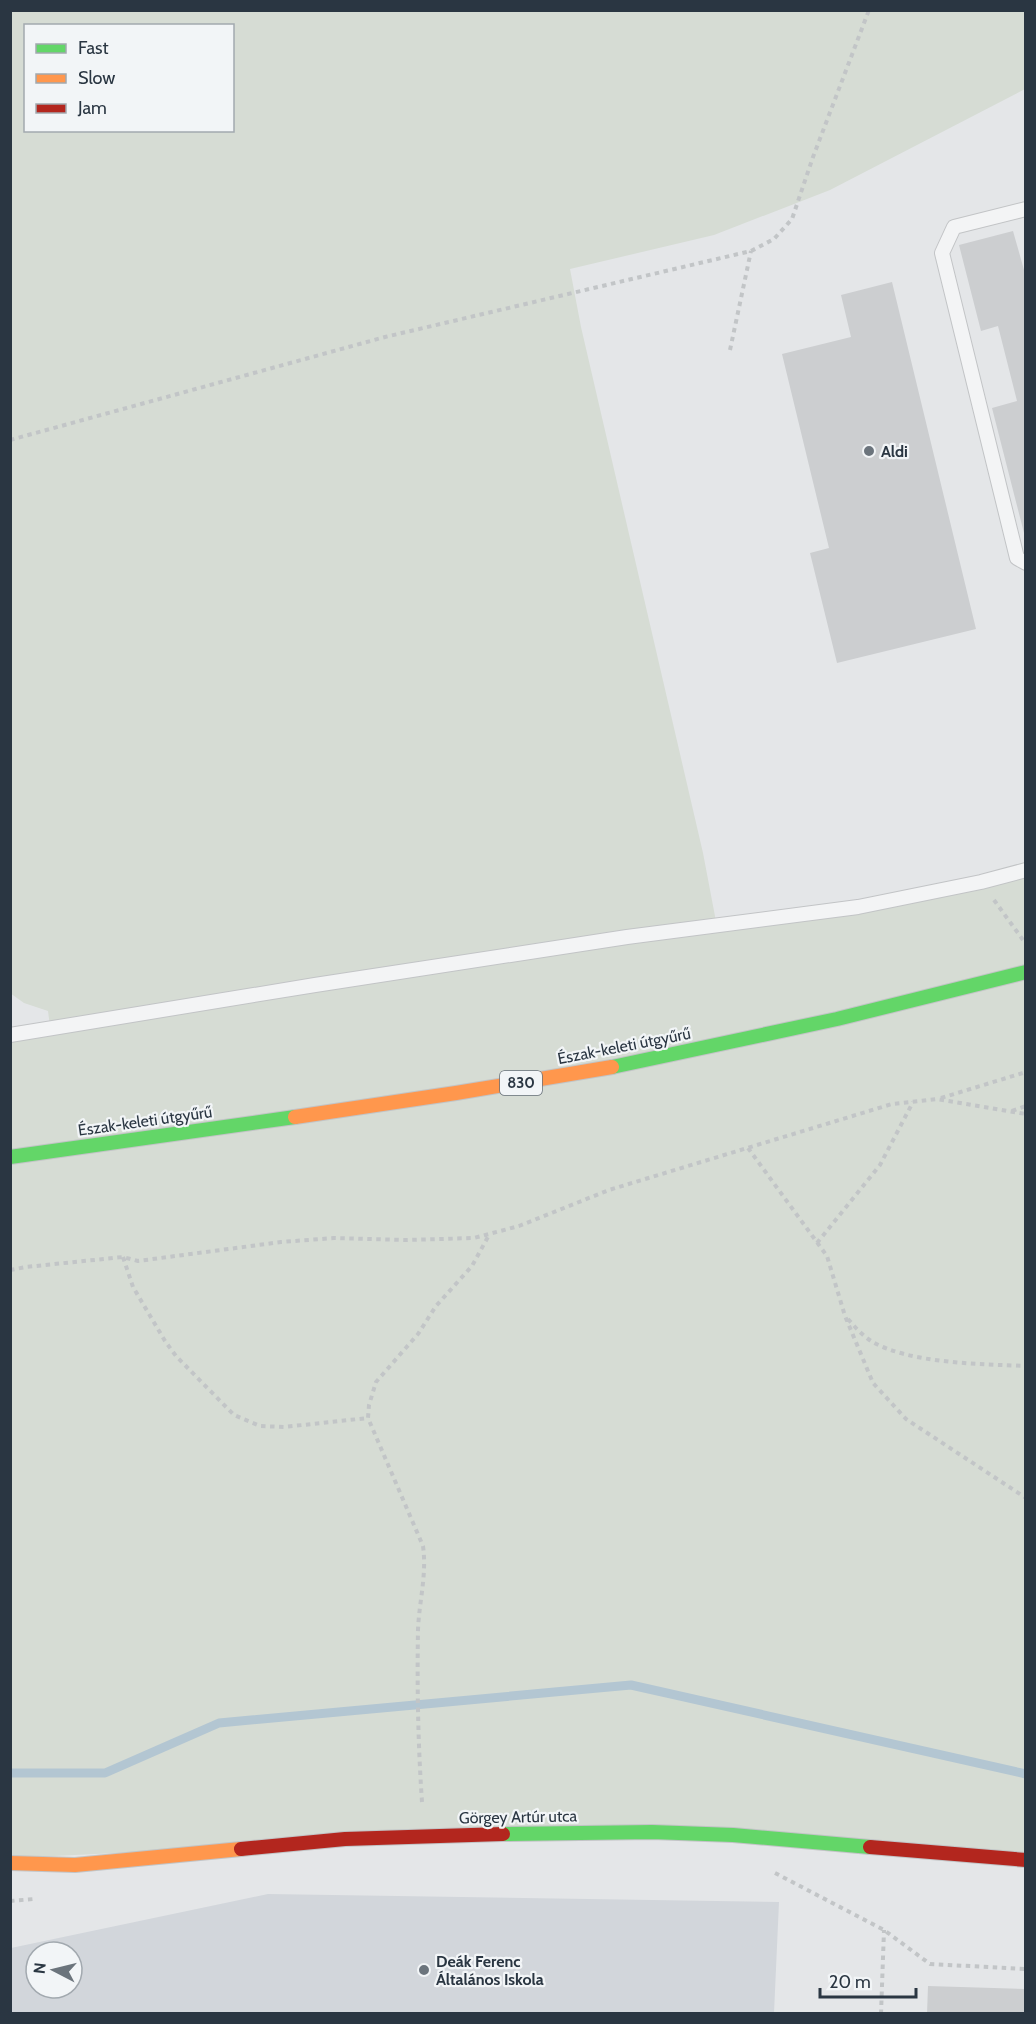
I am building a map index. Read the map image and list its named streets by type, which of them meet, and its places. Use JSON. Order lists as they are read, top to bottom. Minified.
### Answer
{"streets":{"main road":["Észak-keleti útgyűrű","830","Görgey Artúr utca"]},"places":["Aldi","Deák Ferenc Általános Iskola"],"legend":["Fast","Slow","Jam"],"scale_bar":"20 m","north":"left"}
